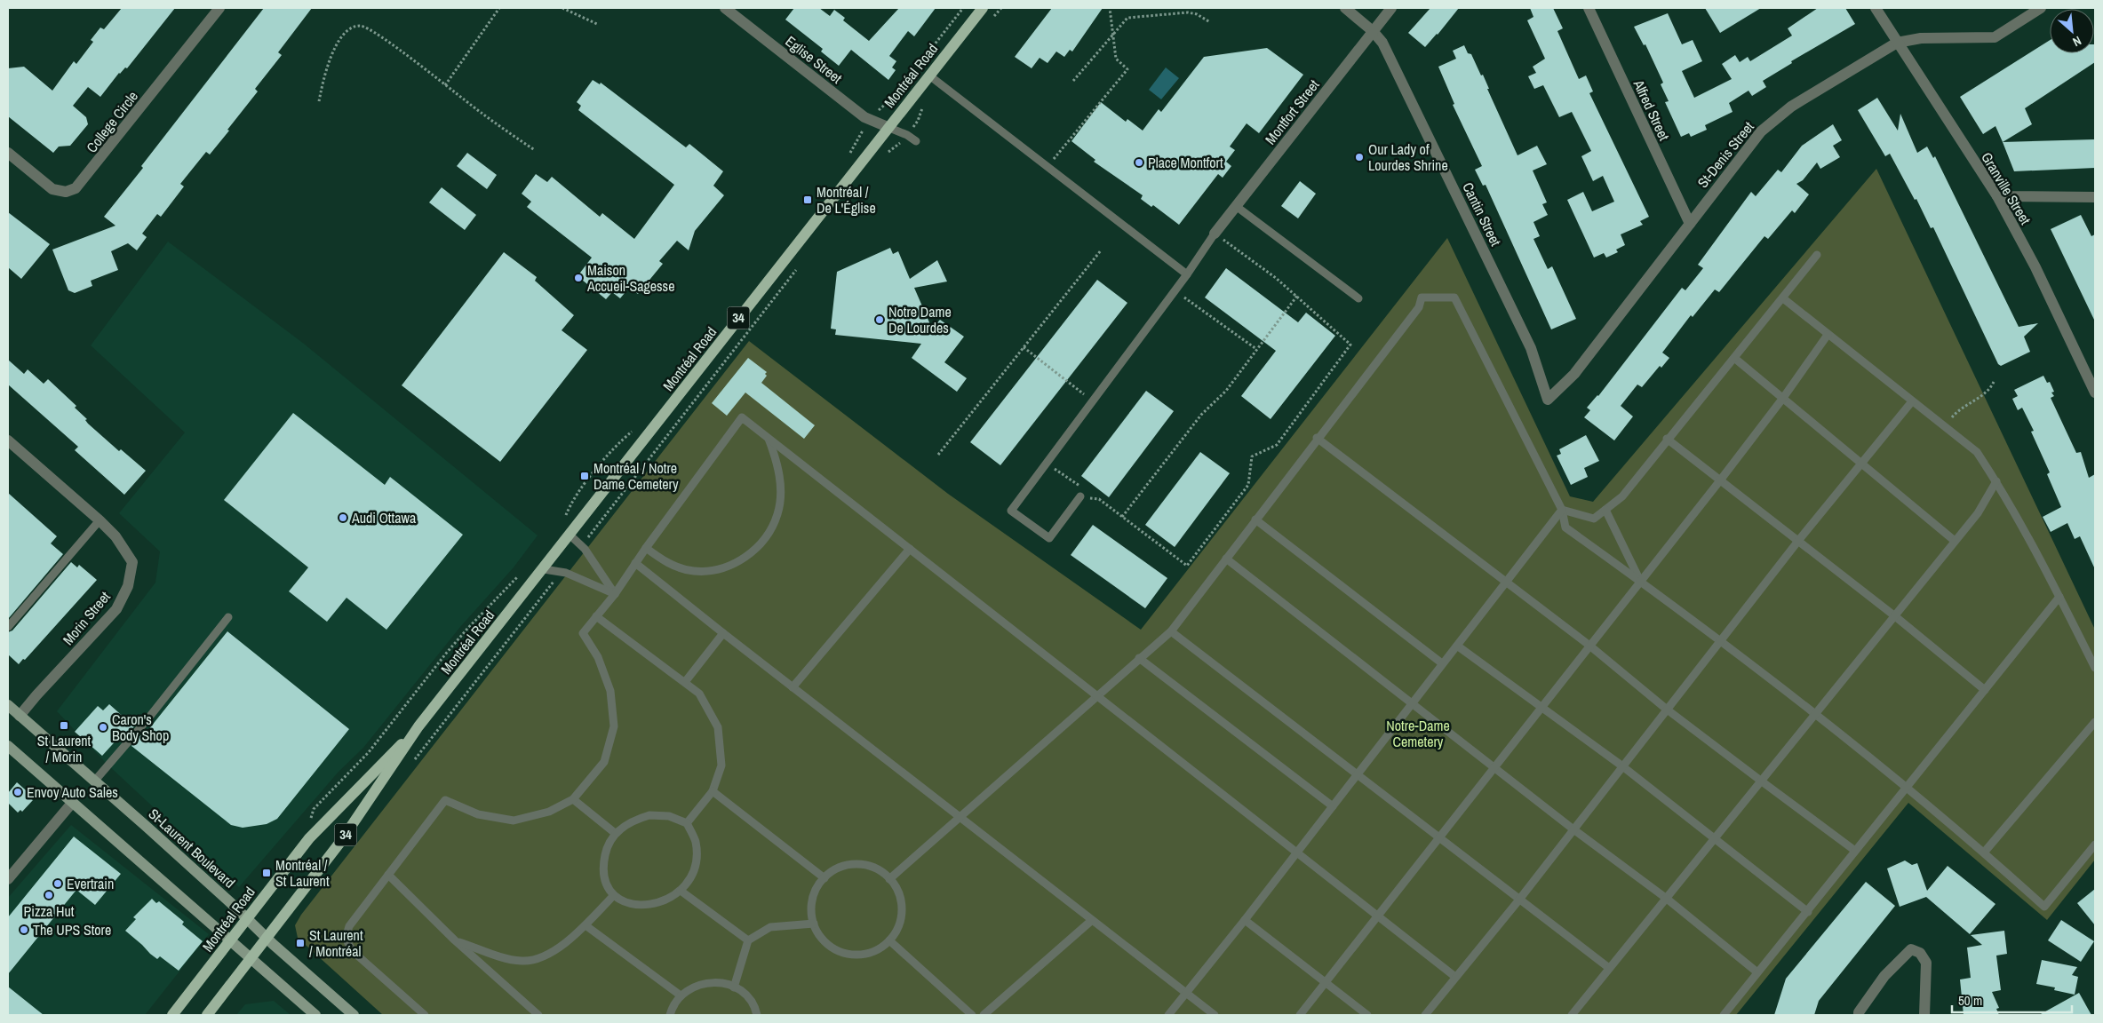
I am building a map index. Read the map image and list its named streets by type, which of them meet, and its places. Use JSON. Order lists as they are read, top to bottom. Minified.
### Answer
{"streets":{"main road":["Montréal Road","34","St-Laurent Boulevard"],"street":["Eglise Street","Alfred Street","Montfort Street","College Circle","St-Denis Street","Granville Street","Cantin Street","Morin Street"]},"crossings":[["Eglise Street","Montréal Road"],["Montréal Road","St-Laurent Boulevard"],["Alfred Street","St-Denis Street"],["Montfort Street","Cantin Street"],["St-Denis Street","Granville Street"],["St-Denis Street","Cantin Street"],["Morin Street","St-Laurent Boulevard"]],"parks":["Notre-Dame Cemetery"],"places":{"other":["Our Lady of Lourdes Shrine","Place Montfort","Maison Accueil-Sagesse","Notre Dame De Lourdes","Audi Ottawa","Caron's Body Shop","Envoy Auto Sales","Evertrain","Pizza Hut","The UPS Store"],"transit":["Montréal / De L'Église","Montréal / Notre Dame Cemetery","St Laurent / Morin","Montréal / St Laurent","St Laurent / Montréal"]},"scale_bar":"50 m","north":"bottom right"}
